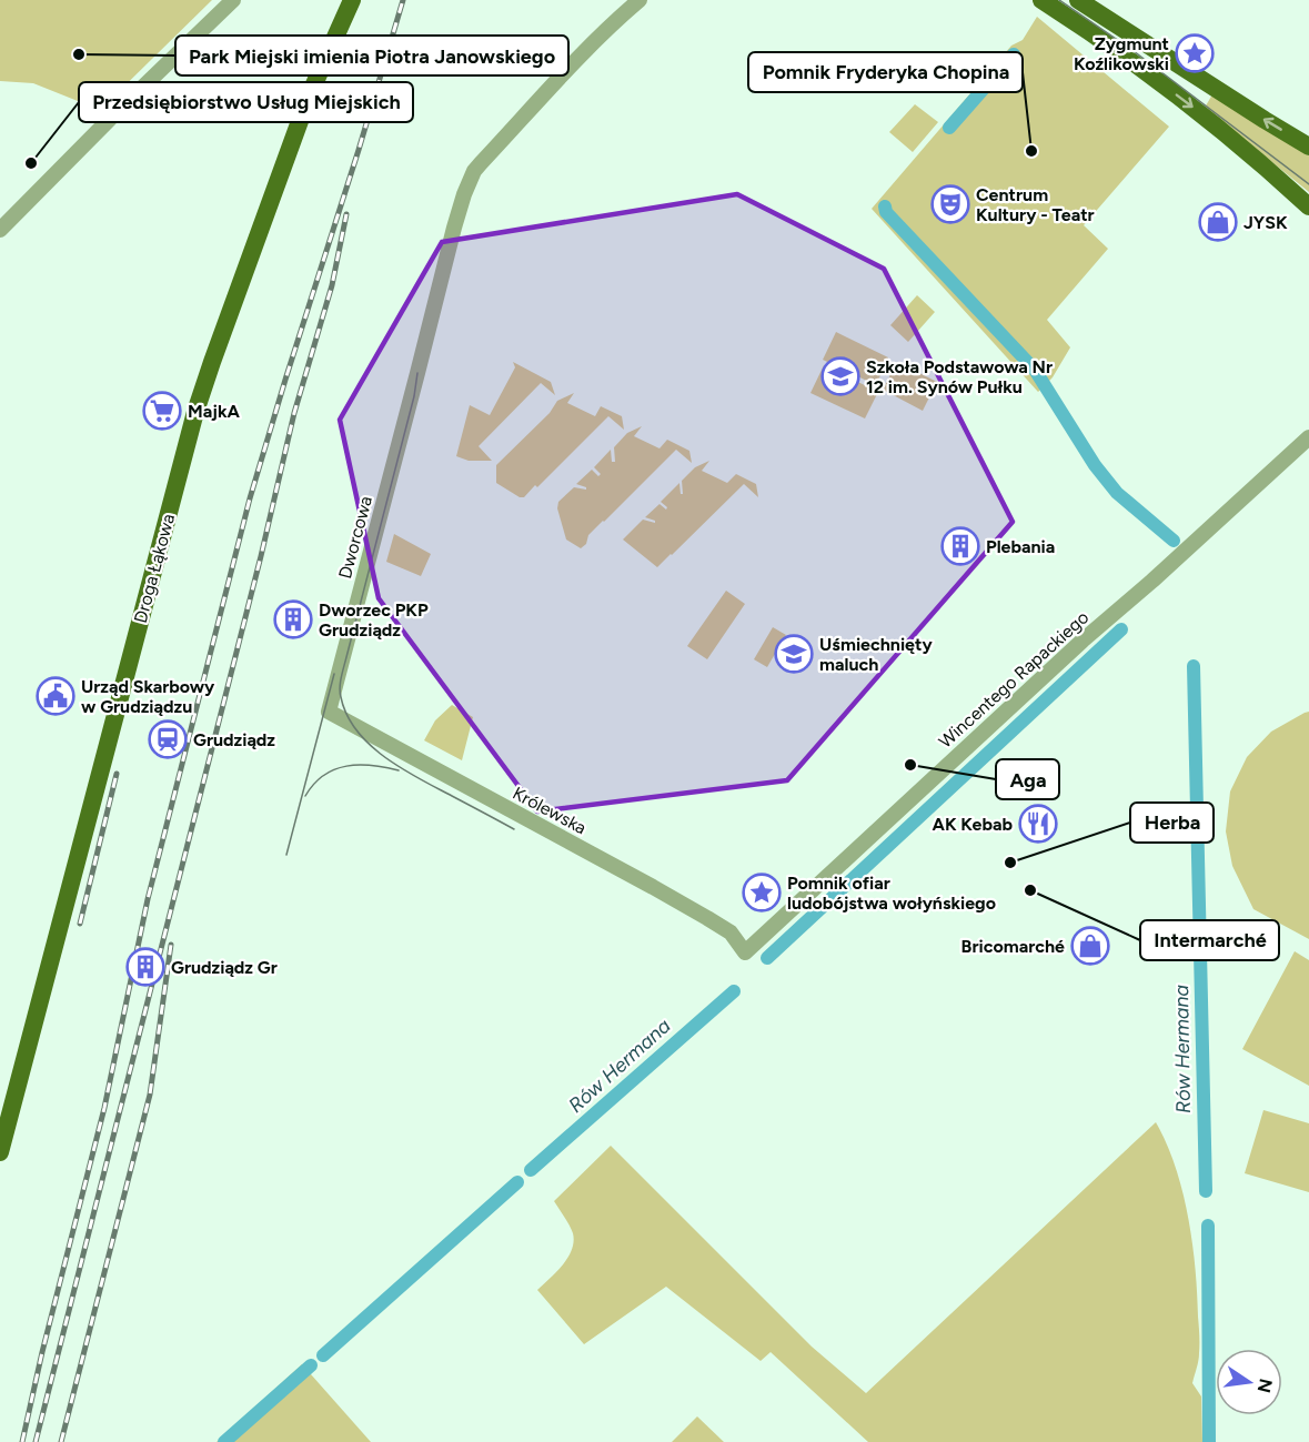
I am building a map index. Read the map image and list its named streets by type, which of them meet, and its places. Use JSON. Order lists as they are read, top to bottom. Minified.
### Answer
{"streets":{"main road":["Droga Łąkowa"],"street":["Dworcowa","Wincentego Rapackiego","Królewska"]},"crossings":[["Dworcowa","Królewska"],["Wincentego Rapackiego","Królewska"]],"water":["Rów Hermana"],"places":{"place":["Zygmunt Koźlikowski","Pomnik ofiar ludobójstwa wołyńskiego"],"other":["Park Miejski imienia Piotra Janowskiego","Pomnik Fryderyka Chopina","Przedsiębiorstwo Usług Miejskich","Aga","Herba","Intermarché"],"theatre":["Centrum Kultury - Teatr"],"shop":["JYSK","Bricomarché"],"school or university":["Szkoła Podstawowa Nr 12 im. Synów Pułku","Uśmiechnięty maluch"],"supermarket":["MajkA"],"building":["Plebania","Dworzec PKP Grudziądz","Grudziądz Gr"],"public building":["Urząd Skarbowy w Grudziądzu"],"station":["Grudziądz"],"restaurant":["AK Kebab"]},"north":"right"}
